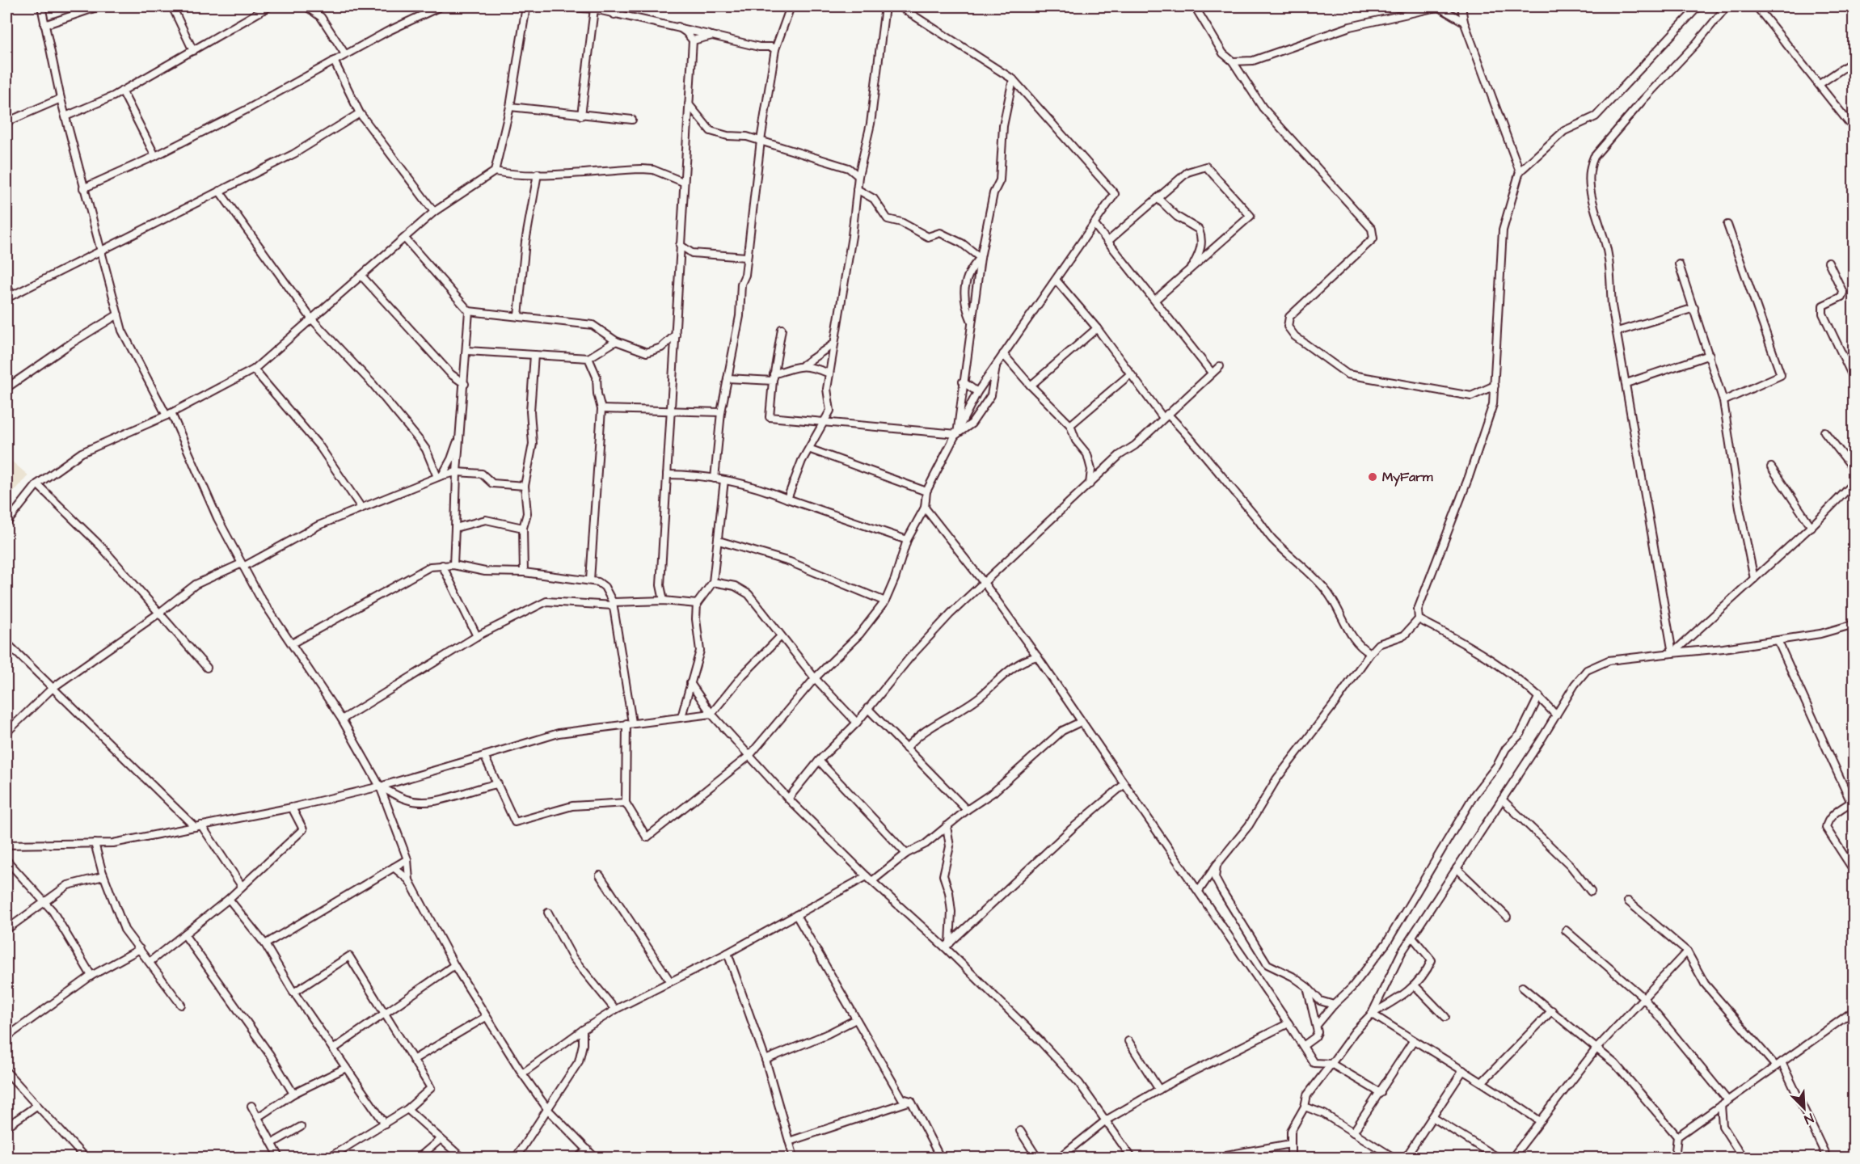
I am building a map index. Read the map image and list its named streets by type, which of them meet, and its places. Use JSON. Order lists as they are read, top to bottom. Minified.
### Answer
{"places":["MyFarm"],"north":"bottom right"}
